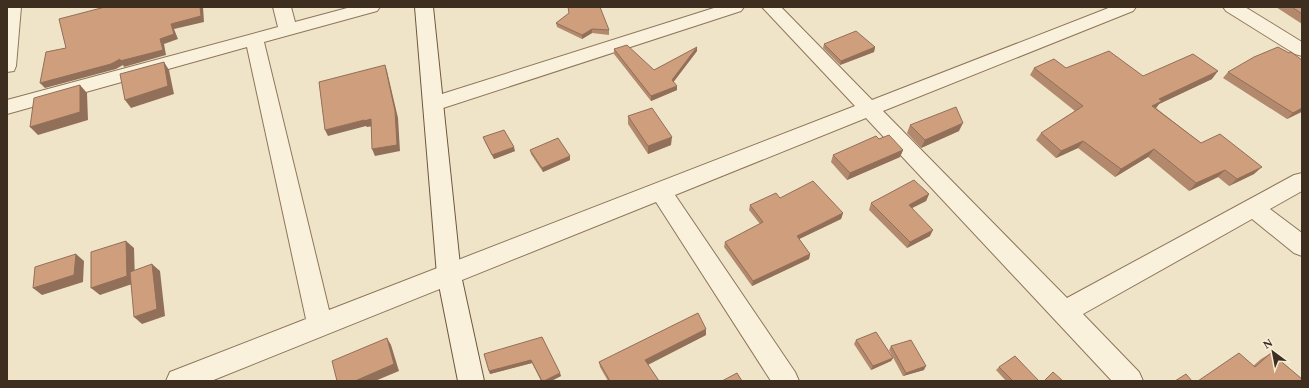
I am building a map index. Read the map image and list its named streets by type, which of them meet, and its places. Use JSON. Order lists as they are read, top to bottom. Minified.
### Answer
{"north":"top left"}
